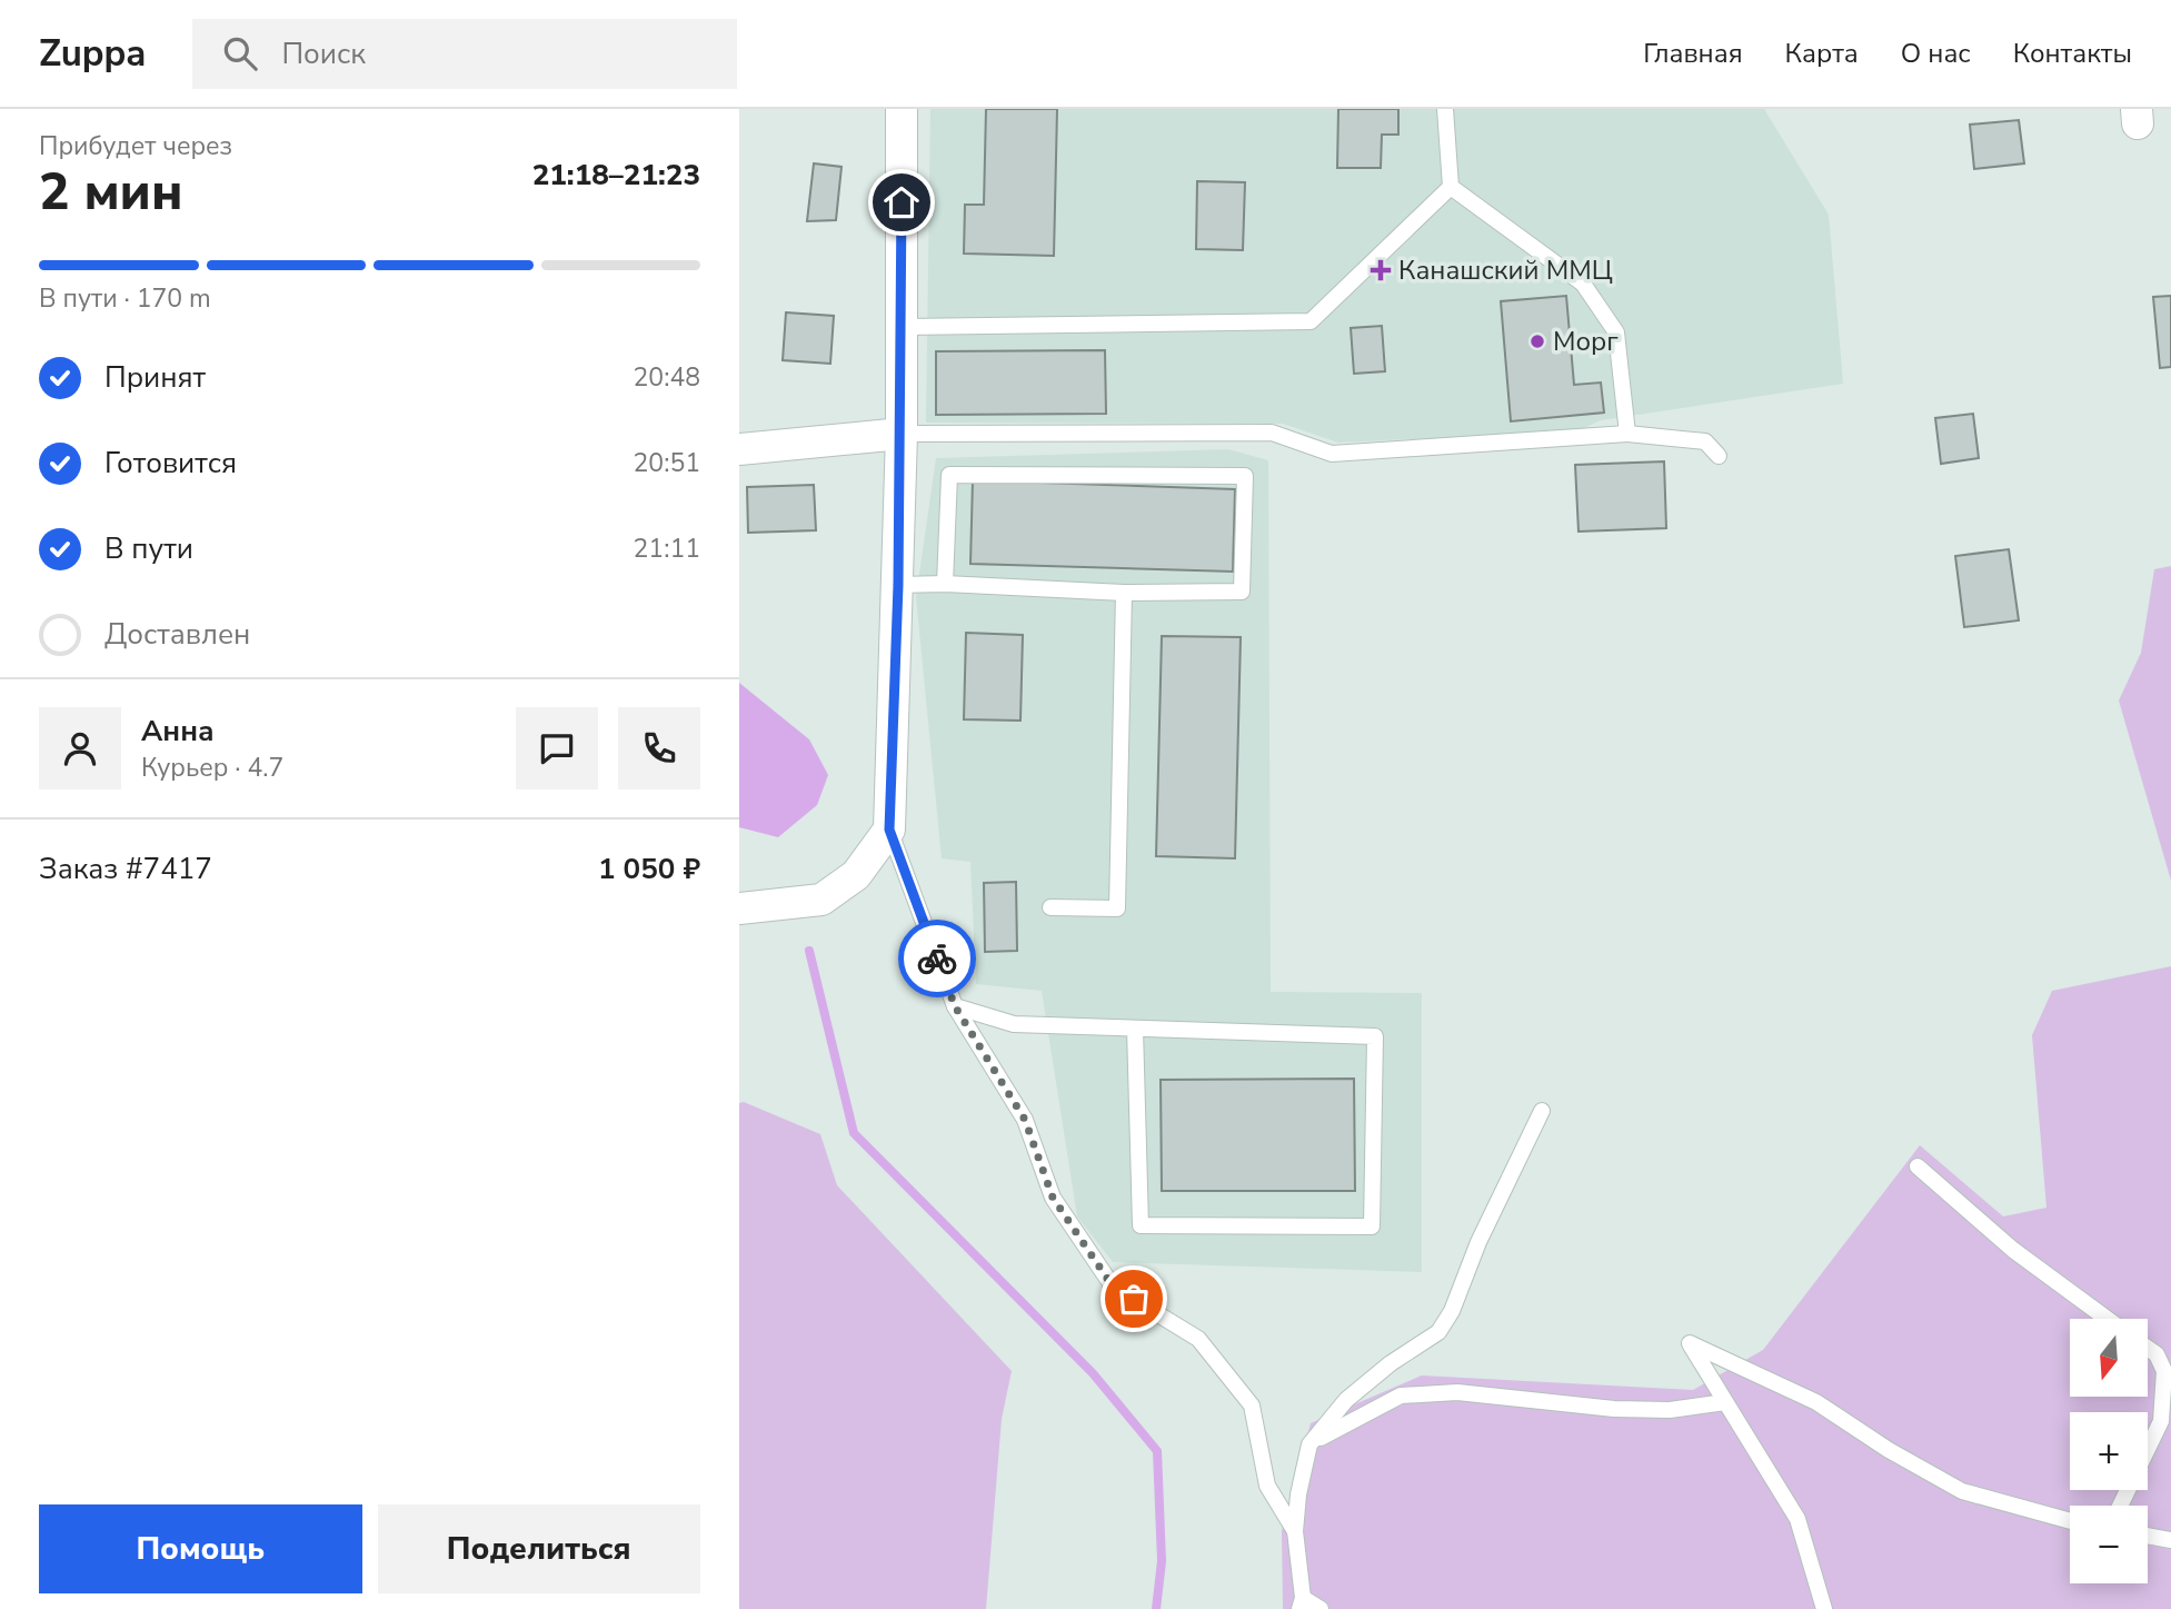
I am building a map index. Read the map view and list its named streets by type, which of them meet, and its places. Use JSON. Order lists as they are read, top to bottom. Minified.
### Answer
{"places":{"health":["Канашский ММЦ"],"other":["Морг"]},"north":"bottom","page":{"header":"Zuppa","search":"Поиск","nav":["Главная","Карта","О нас","Контакты"],"heading":["2 мин","Прибудет через","21:18–21:23"],"panel":["Анна","Курьер · 4.7","Заказ #7417","1 050 ₽"],"bar":"В пути · 170 m","list":[["Принят","20:48"],["Готовится","20:51"],["В пути","21:11"],"Доставлен"],"map_buttons":["+","−"],"buttons":["Помощь","Поделиться"]}}
